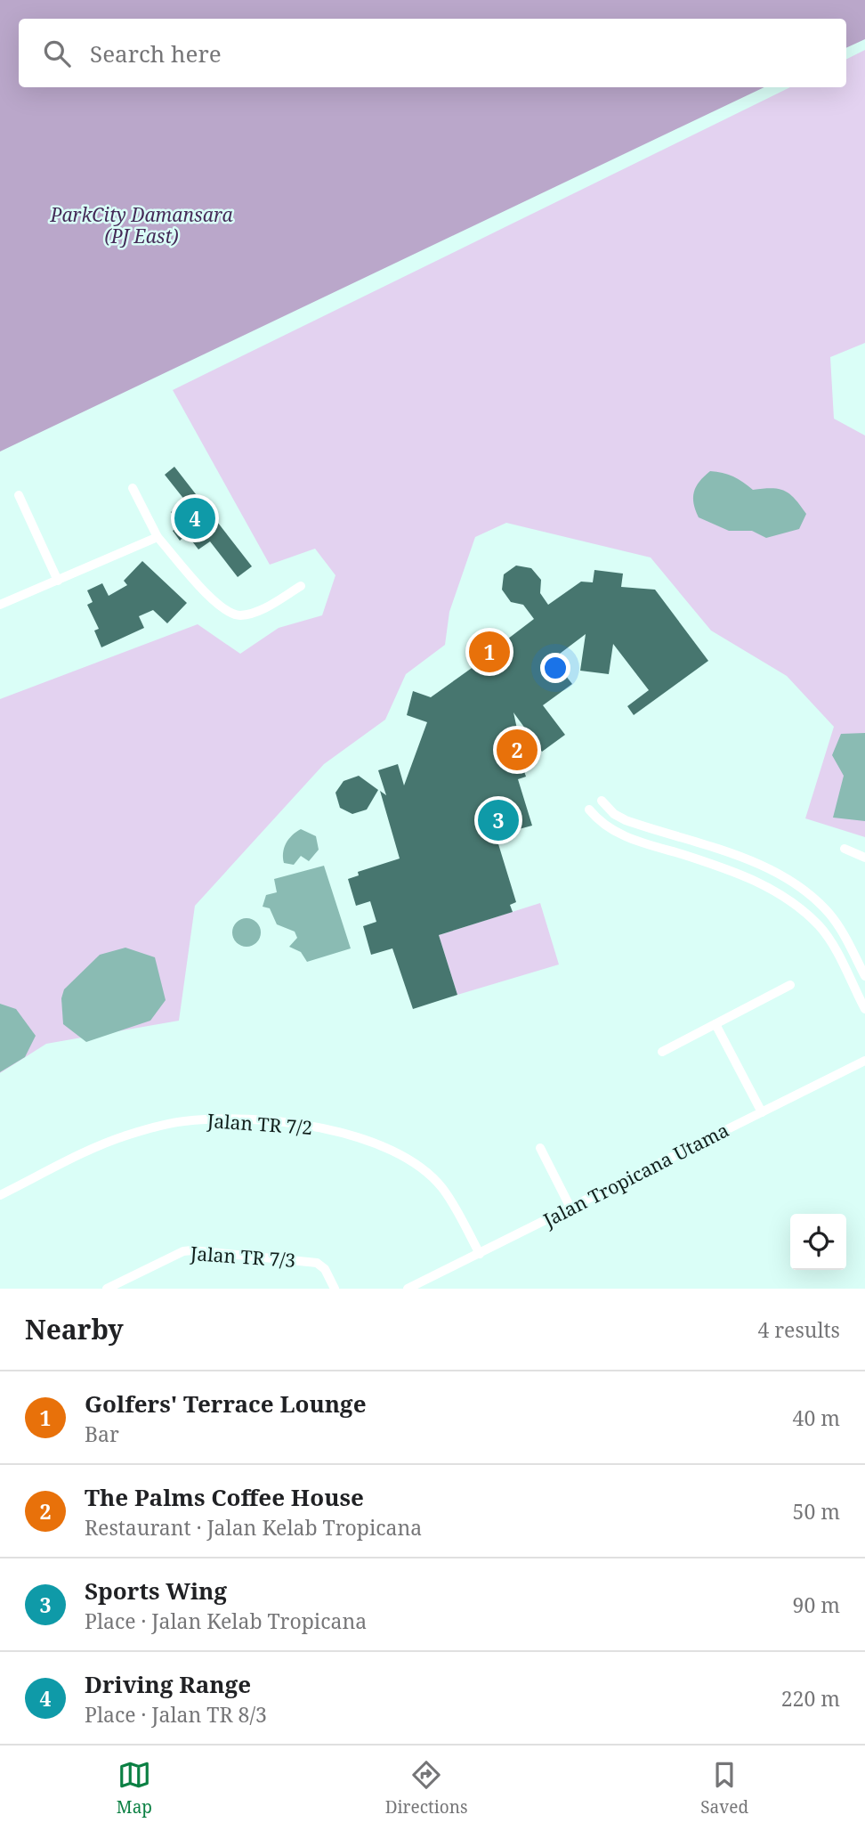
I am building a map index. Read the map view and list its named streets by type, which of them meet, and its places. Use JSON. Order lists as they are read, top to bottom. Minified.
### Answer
{"streets":{"street":["Jalan TR 7/2","Jalan Tropicana Utama","Jalan TR 7/3"]},"crossings":[["Jalan TR 7/2","Jalan Tropicana Utama"]],"parks":["ParkCity Damansara (PJ East)"],"page":{"search":"Search here","pins":["4","1","2","3"],"heading":["Nearby","4 results"],"list":[{"mark":"1","name":"Golfers' Terrace Lounge","note":"Bar","value":"40 m"},{"mark":"2","name":"The Palms Coffee House","note":"Restaurant · Jalan Kelab Tropicana","value":"50 m"},{"mark":"3","name":"Sports Wing","note":"Place · Jalan Kelab Tropicana","value":"90 m"},{"mark":"4","name":"Driving Range","note":"Place · Jalan TR 8/3","value":"220 m"}],"nav":["Map","Directions","Saved"]}}
